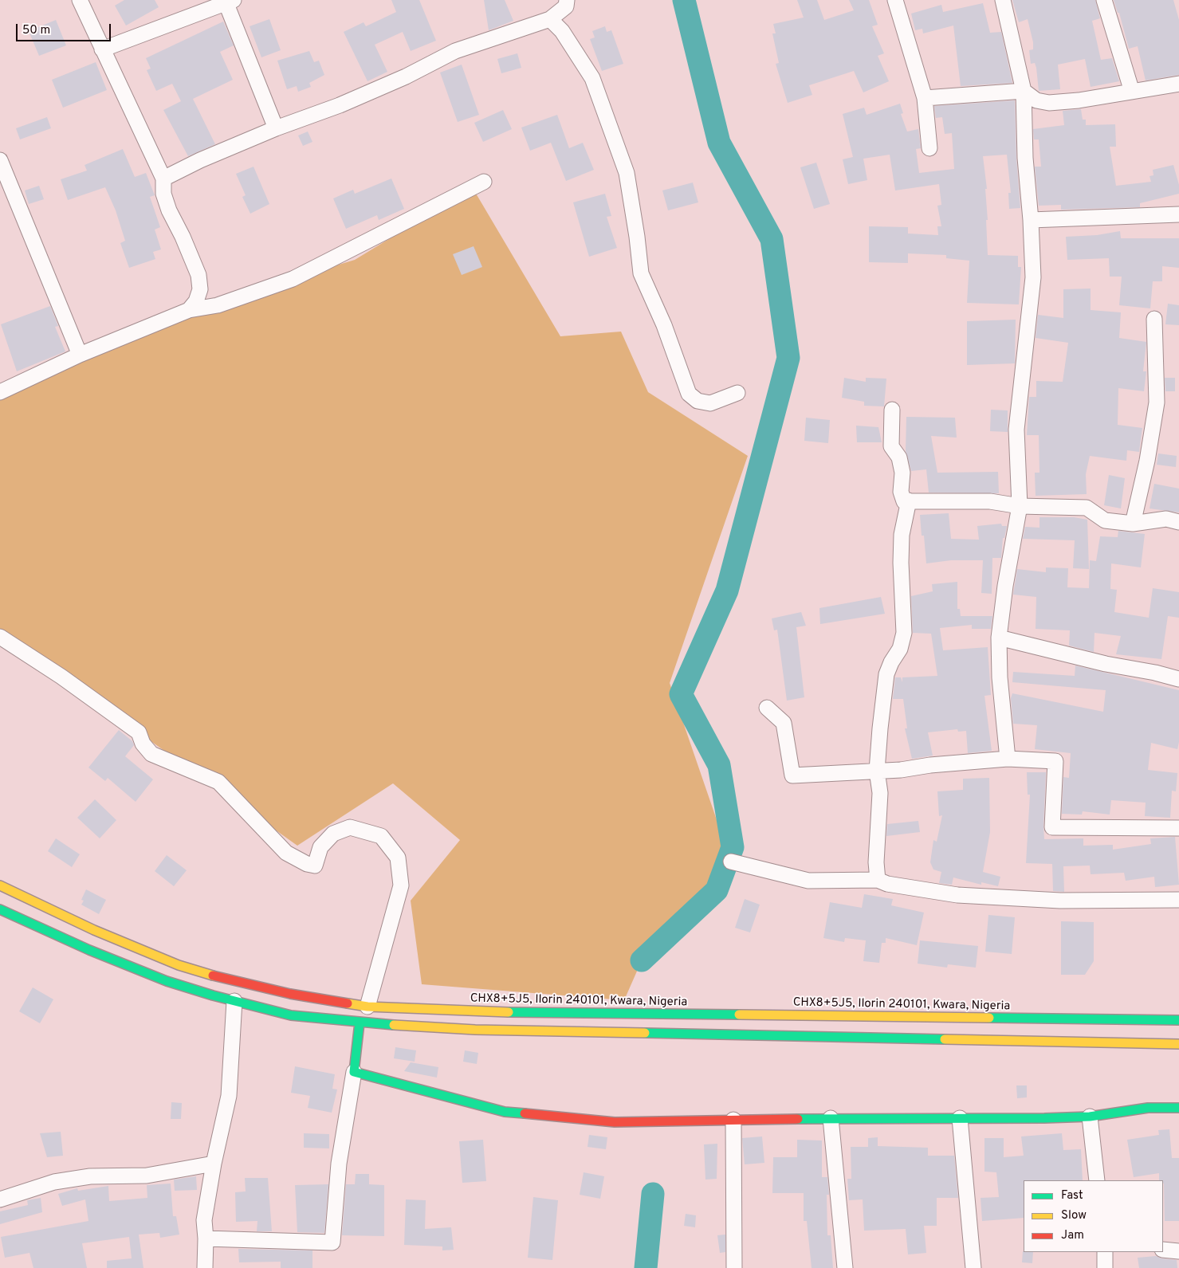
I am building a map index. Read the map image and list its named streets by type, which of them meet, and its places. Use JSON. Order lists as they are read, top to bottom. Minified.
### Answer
{"streets":{"main road":["CHX8+5J5, Ilorin 240101, Kwara, Nigeria"]},"legend":["Fast","Slow","Jam"],"scale_bar":"50 m"}
